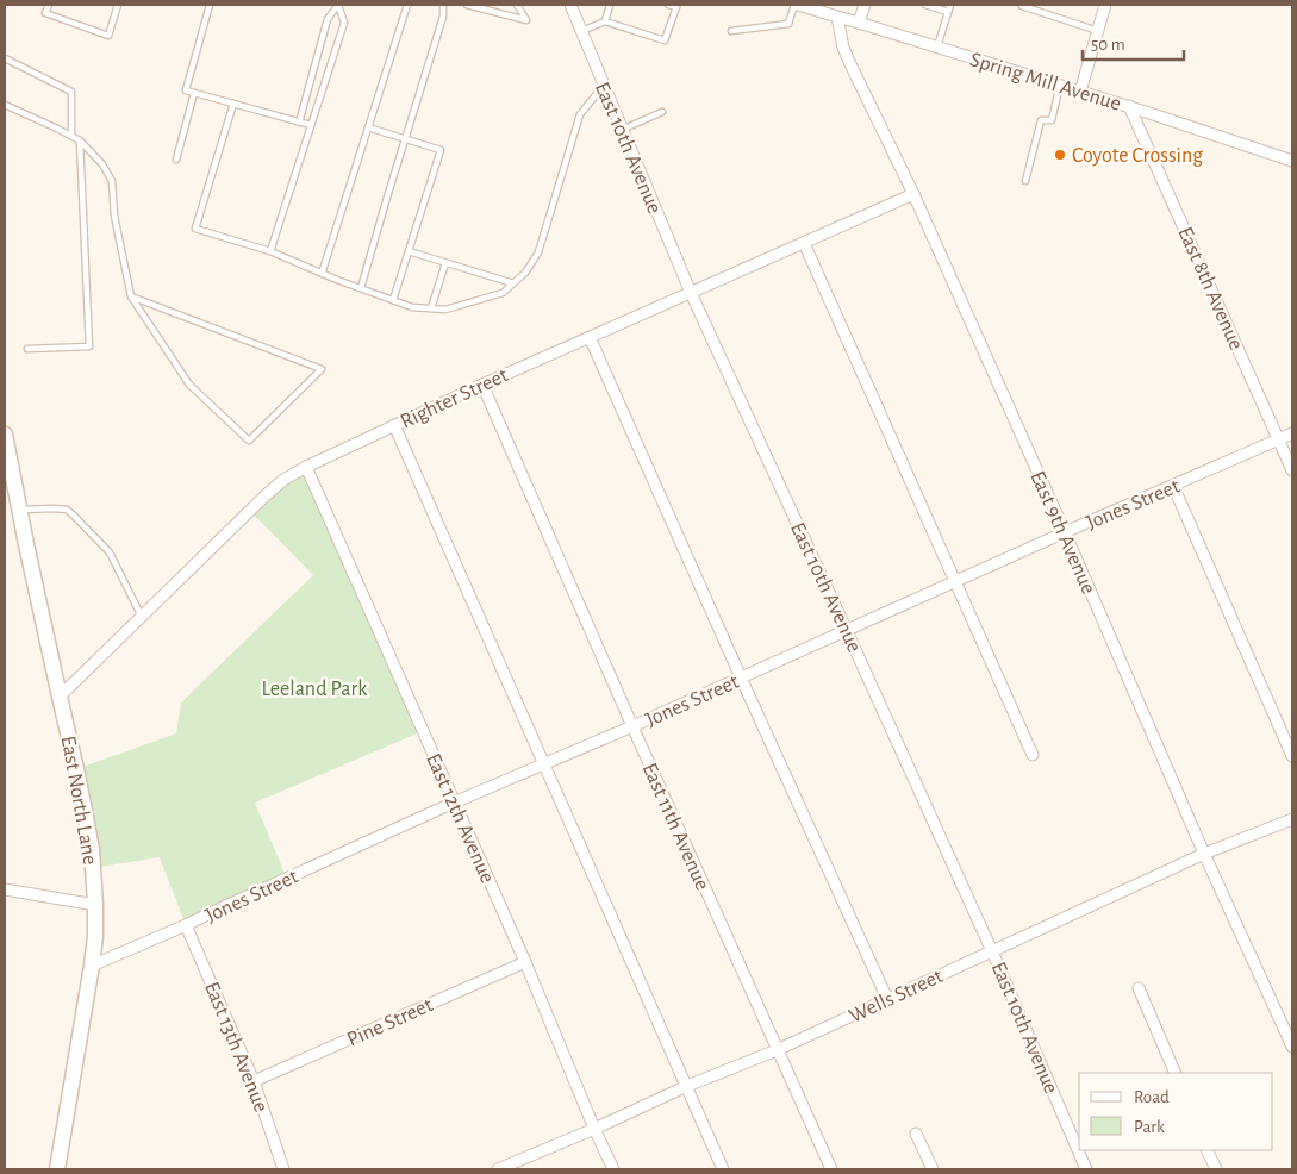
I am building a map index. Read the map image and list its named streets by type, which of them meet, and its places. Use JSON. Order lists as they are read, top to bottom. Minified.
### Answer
{"streets":{"street":["Spring Mill Avenue","East 10th Avenue","East 8th Avenue","Righter Street","Jones Street","East 9th Avenue","East North Lane","East 12th Avenue","East 11th Avenue","Wells Street","Pine Street","East 13th Avenue"]},"crossings":[["Spring Mill Avenue","East 8th Avenue"],["Spring Mill Avenue","East 9th Avenue"],["East 10th Avenue","Righter Street"],["East 10th Avenue","Jones Street"],["East 10th Avenue","Wells Street"],["East 8th Avenue","Jones Street"],["Righter Street","East 9th Avenue"],["Righter Street","East North Lane"],["Righter Street","East 12th Avenue"],["Righter Street","East 11th Avenue"],["Jones Street","East 9th Avenue"],["Jones Street","East North Lane"],["Jones Street","East 12th Avenue"],["Jones Street","East 11th Avenue"],["Jones Street","East 13th Avenue"],["East 9th Avenue","Wells Street"],["East 12th Avenue","Wells Street"],["East 12th Avenue","Pine Street"],["East 11th Avenue","Wells Street"],["Pine Street","East 13th Avenue"]],"parks":["Leeland Park"],"places":["Coyote Crossing"],"legend":["Road","Park"],"scale_bar":"50 m"}
